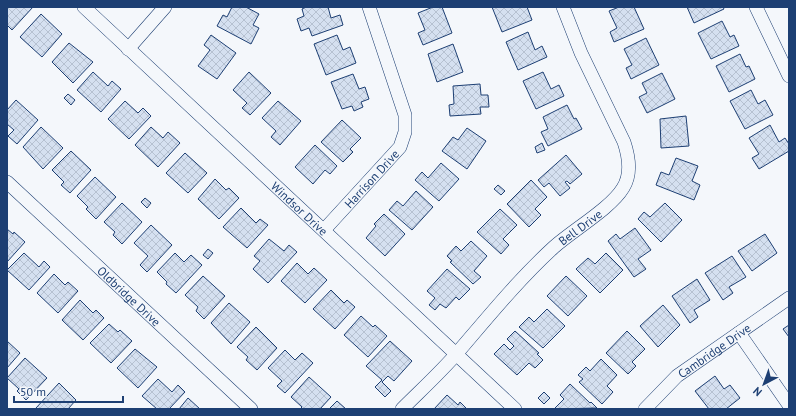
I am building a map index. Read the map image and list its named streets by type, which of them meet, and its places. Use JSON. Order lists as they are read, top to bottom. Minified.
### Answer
{"streets":{"street":["Harrison Drive","Windsor Drive","Bell Drive","Oldbridge Drive","Cambridge Drive"]},"crossings":[["Harrison Drive","Windsor Drive"],["Windsor Drive","Bell Drive"]],"scale_bar":"50 m","north":"bottom left"}
